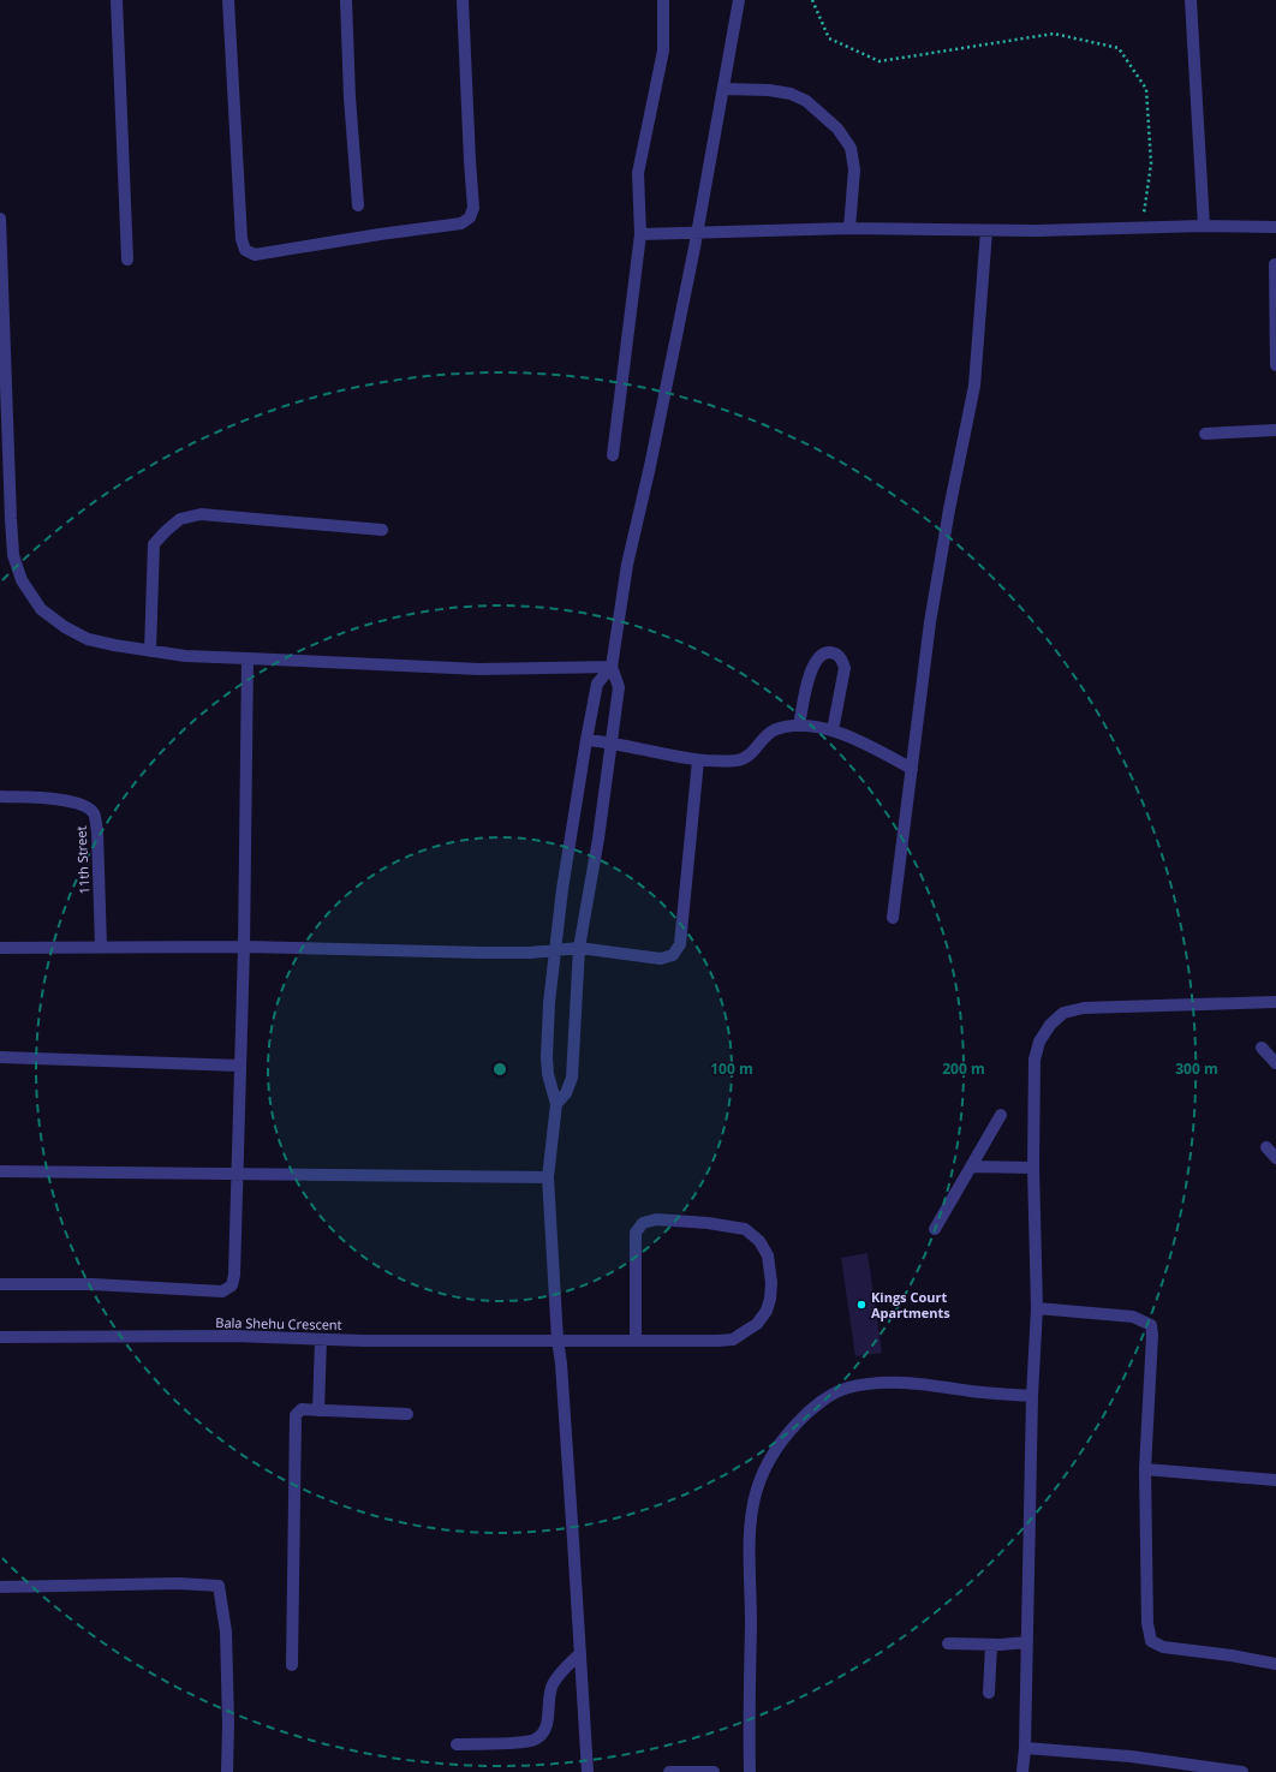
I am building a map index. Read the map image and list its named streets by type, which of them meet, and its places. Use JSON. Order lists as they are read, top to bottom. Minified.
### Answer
{"streets":{"street":["11th Street","Bala Shehu Crescent"]},"places":["Kings Court Apartments"],"rings":["100 m","200 m","300 m"]}
